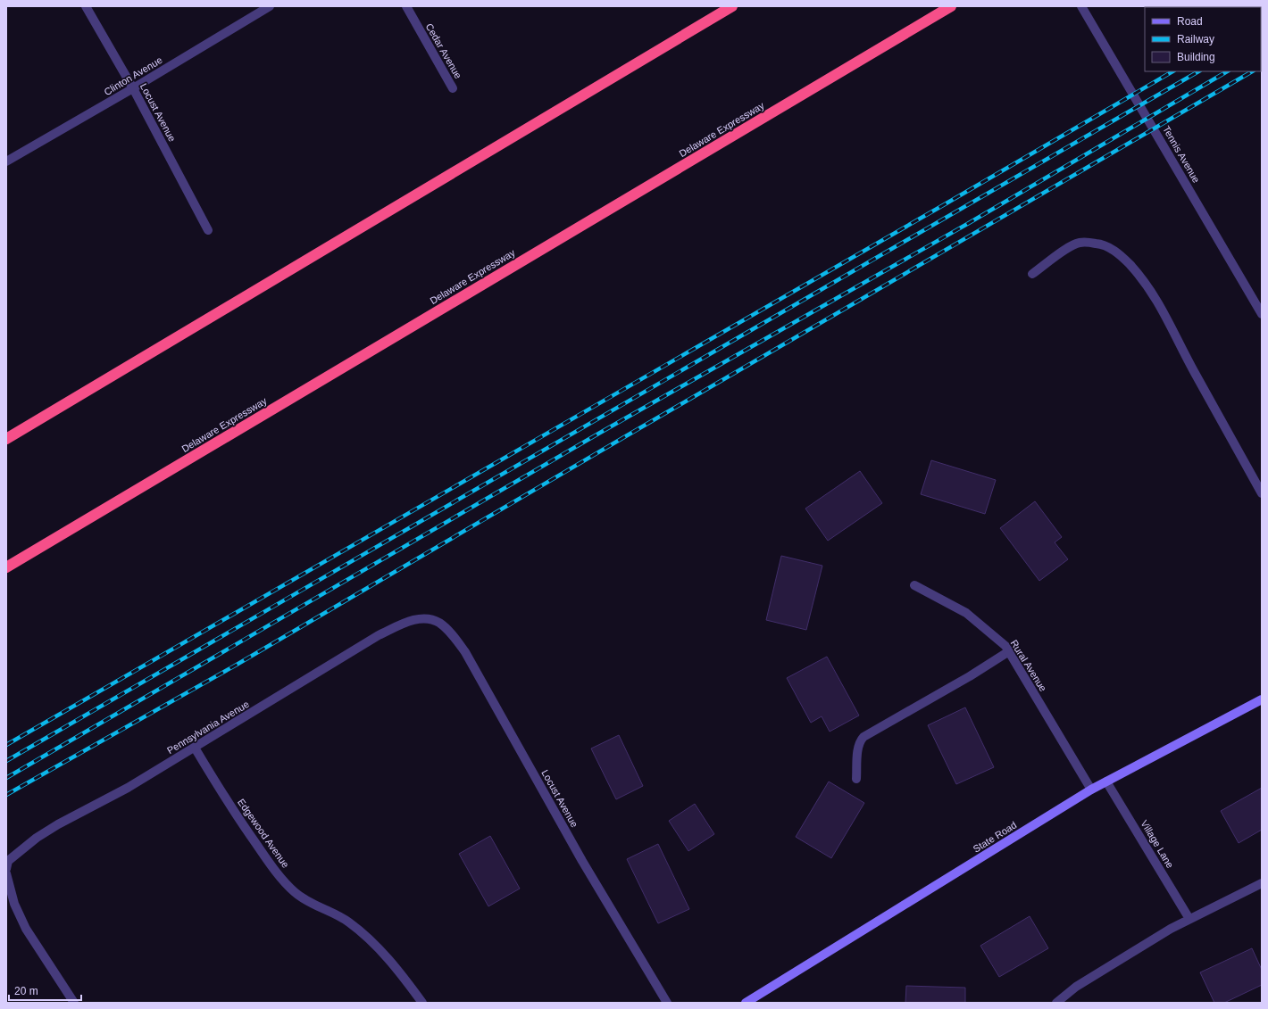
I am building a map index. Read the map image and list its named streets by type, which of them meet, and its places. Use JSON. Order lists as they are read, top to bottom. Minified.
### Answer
{"streets":{"highway":["Delaware Expressway"],"main road":["State Road"],"street":["Cedar Avenue","Clinton Avenue","Locust Avenue","Tennis Avenue","Rural Avenue","Pennsylvania Avenue","Edgewood Avenue","Village Lane"]},"crossings":[["Clinton Avenue","Locust Avenue"],["Locust Avenue","Pennsylvania Avenue"],["Rural Avenue","State Road"],["Pennsylvania Avenue","Edgewood Avenue"],["State Road","Village Lane"]],"legend":["Road","Railway","Building"],"scale_bar":"20 m"}
